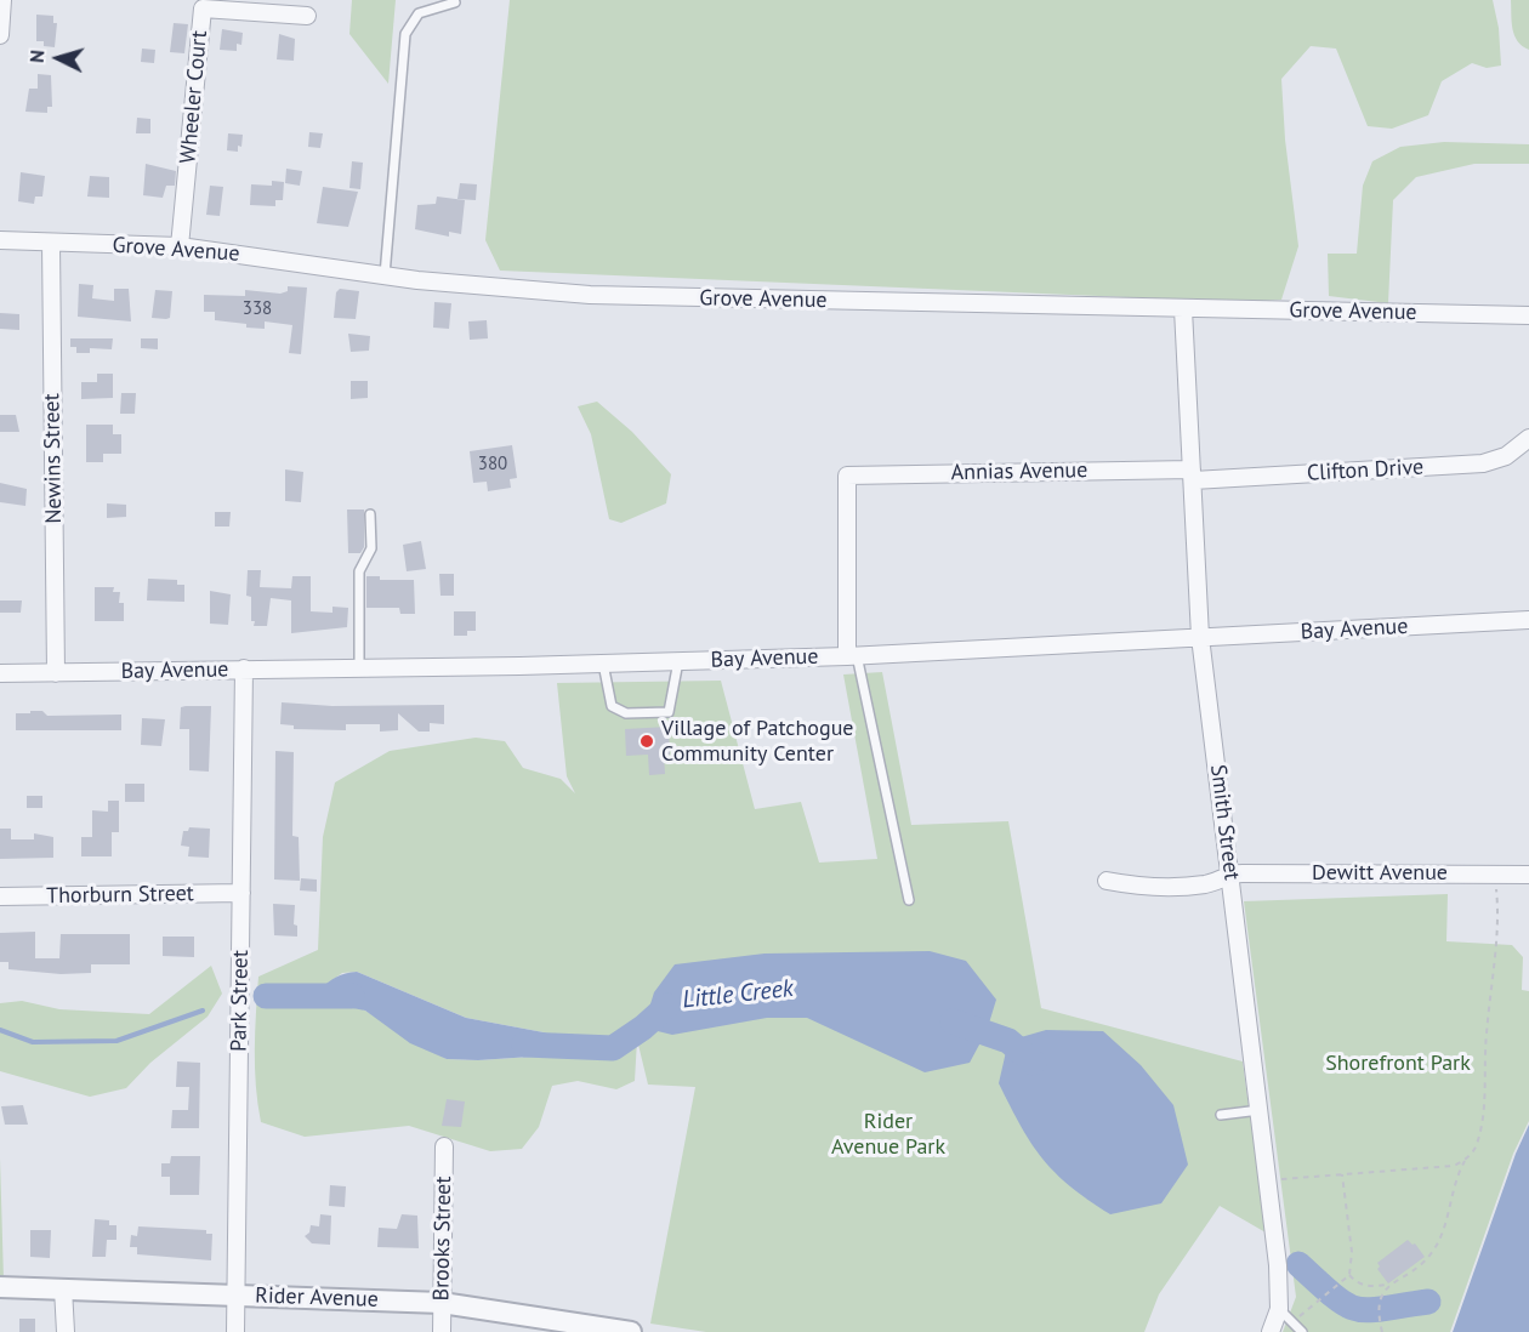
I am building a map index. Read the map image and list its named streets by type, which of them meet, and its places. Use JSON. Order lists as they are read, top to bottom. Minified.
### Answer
{"streets":{"street":["Wheeler Court","Grove Avenue","Newins Street","Clifton Drive","Annias Avenue","Bay Avenue","Smith Street","Dewitt Avenue","Thorburn Street","Park Street","Brooks Street","Rider Avenue"]},"crossings":[["Wheeler Court","Grove Avenue"],["Grove Avenue","Newins Street"],["Grove Avenue","Smith Street"],["Newins Street","Bay Avenue"],["Clifton Drive","Annias Avenue"],["Clifton Drive","Smith Street"],["Annias Avenue","Bay Avenue"],["Annias Avenue","Smith Street"],["Bay Avenue","Smith Street"],["Bay Avenue","Park Street"],["Smith Street","Dewitt Avenue"],["Thorburn Street","Park Street"],["Park Street","Rider Avenue"],["Brooks Street","Rider Avenue"]],"water":["Little Creek"],"parks":["Shorefront Park","Rider Avenue Park"],"places":["Village of Patchogue Community Center"],"house_numbers":["338","380"],"north":"left"}
